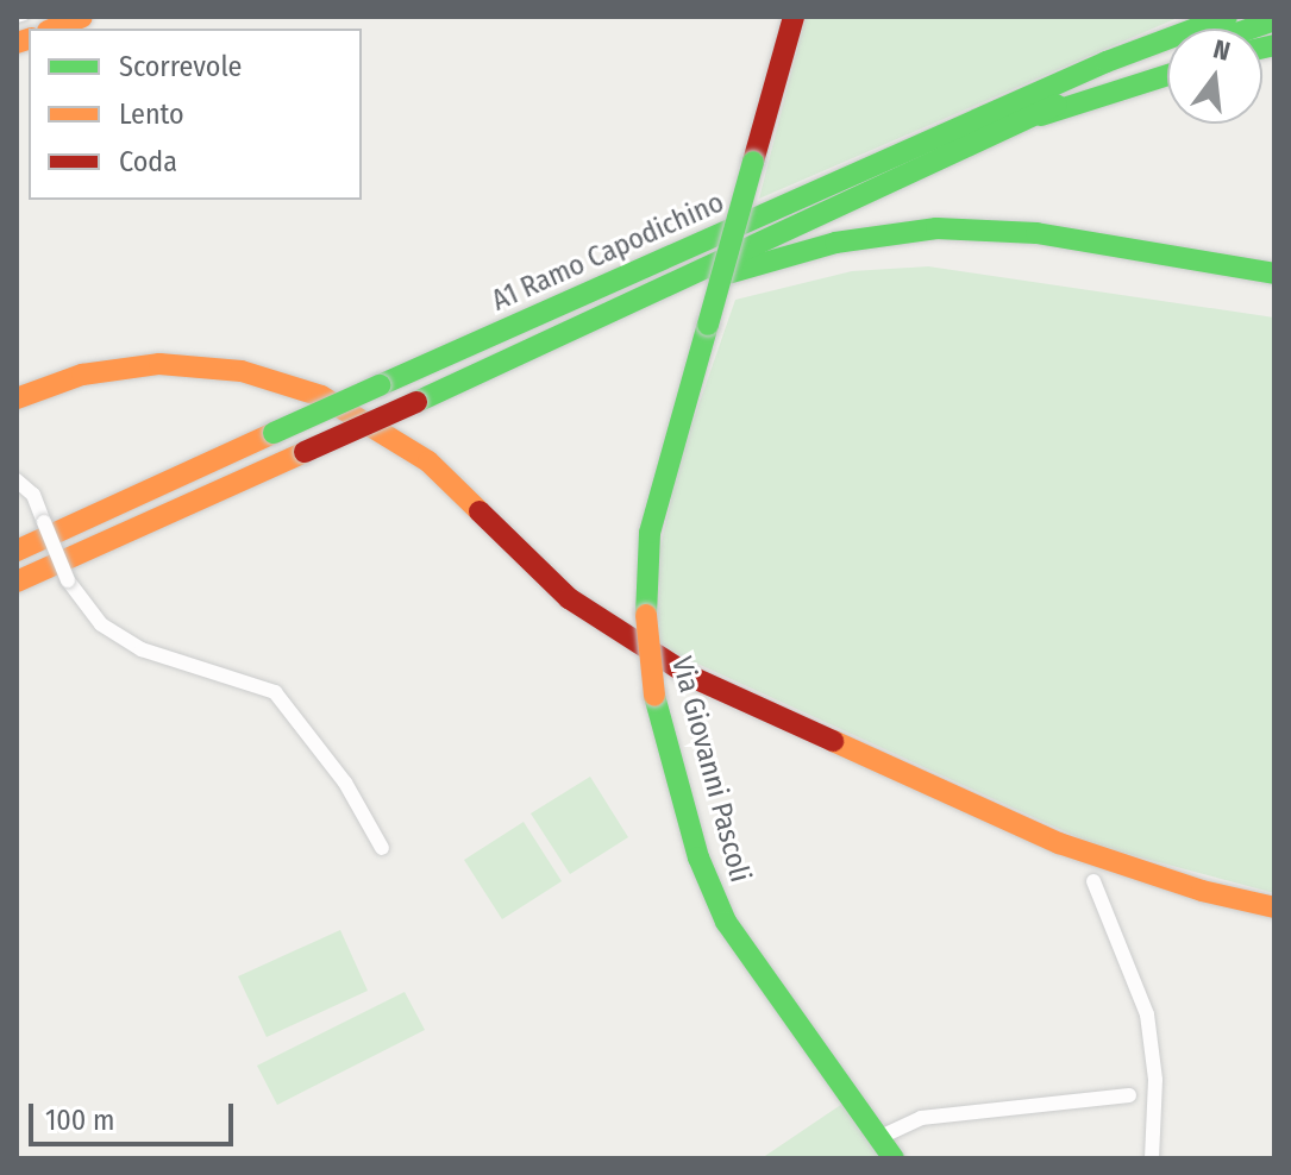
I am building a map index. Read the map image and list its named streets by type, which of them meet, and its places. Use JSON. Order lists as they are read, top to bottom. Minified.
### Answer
{"streets":{"main road":["A1 Ramo Capodichino","Via Giovanni Pascoli"]},"legend":["Scorrevole","Lento","Coda"],"scale_bar":"100 m","north":"top"}
